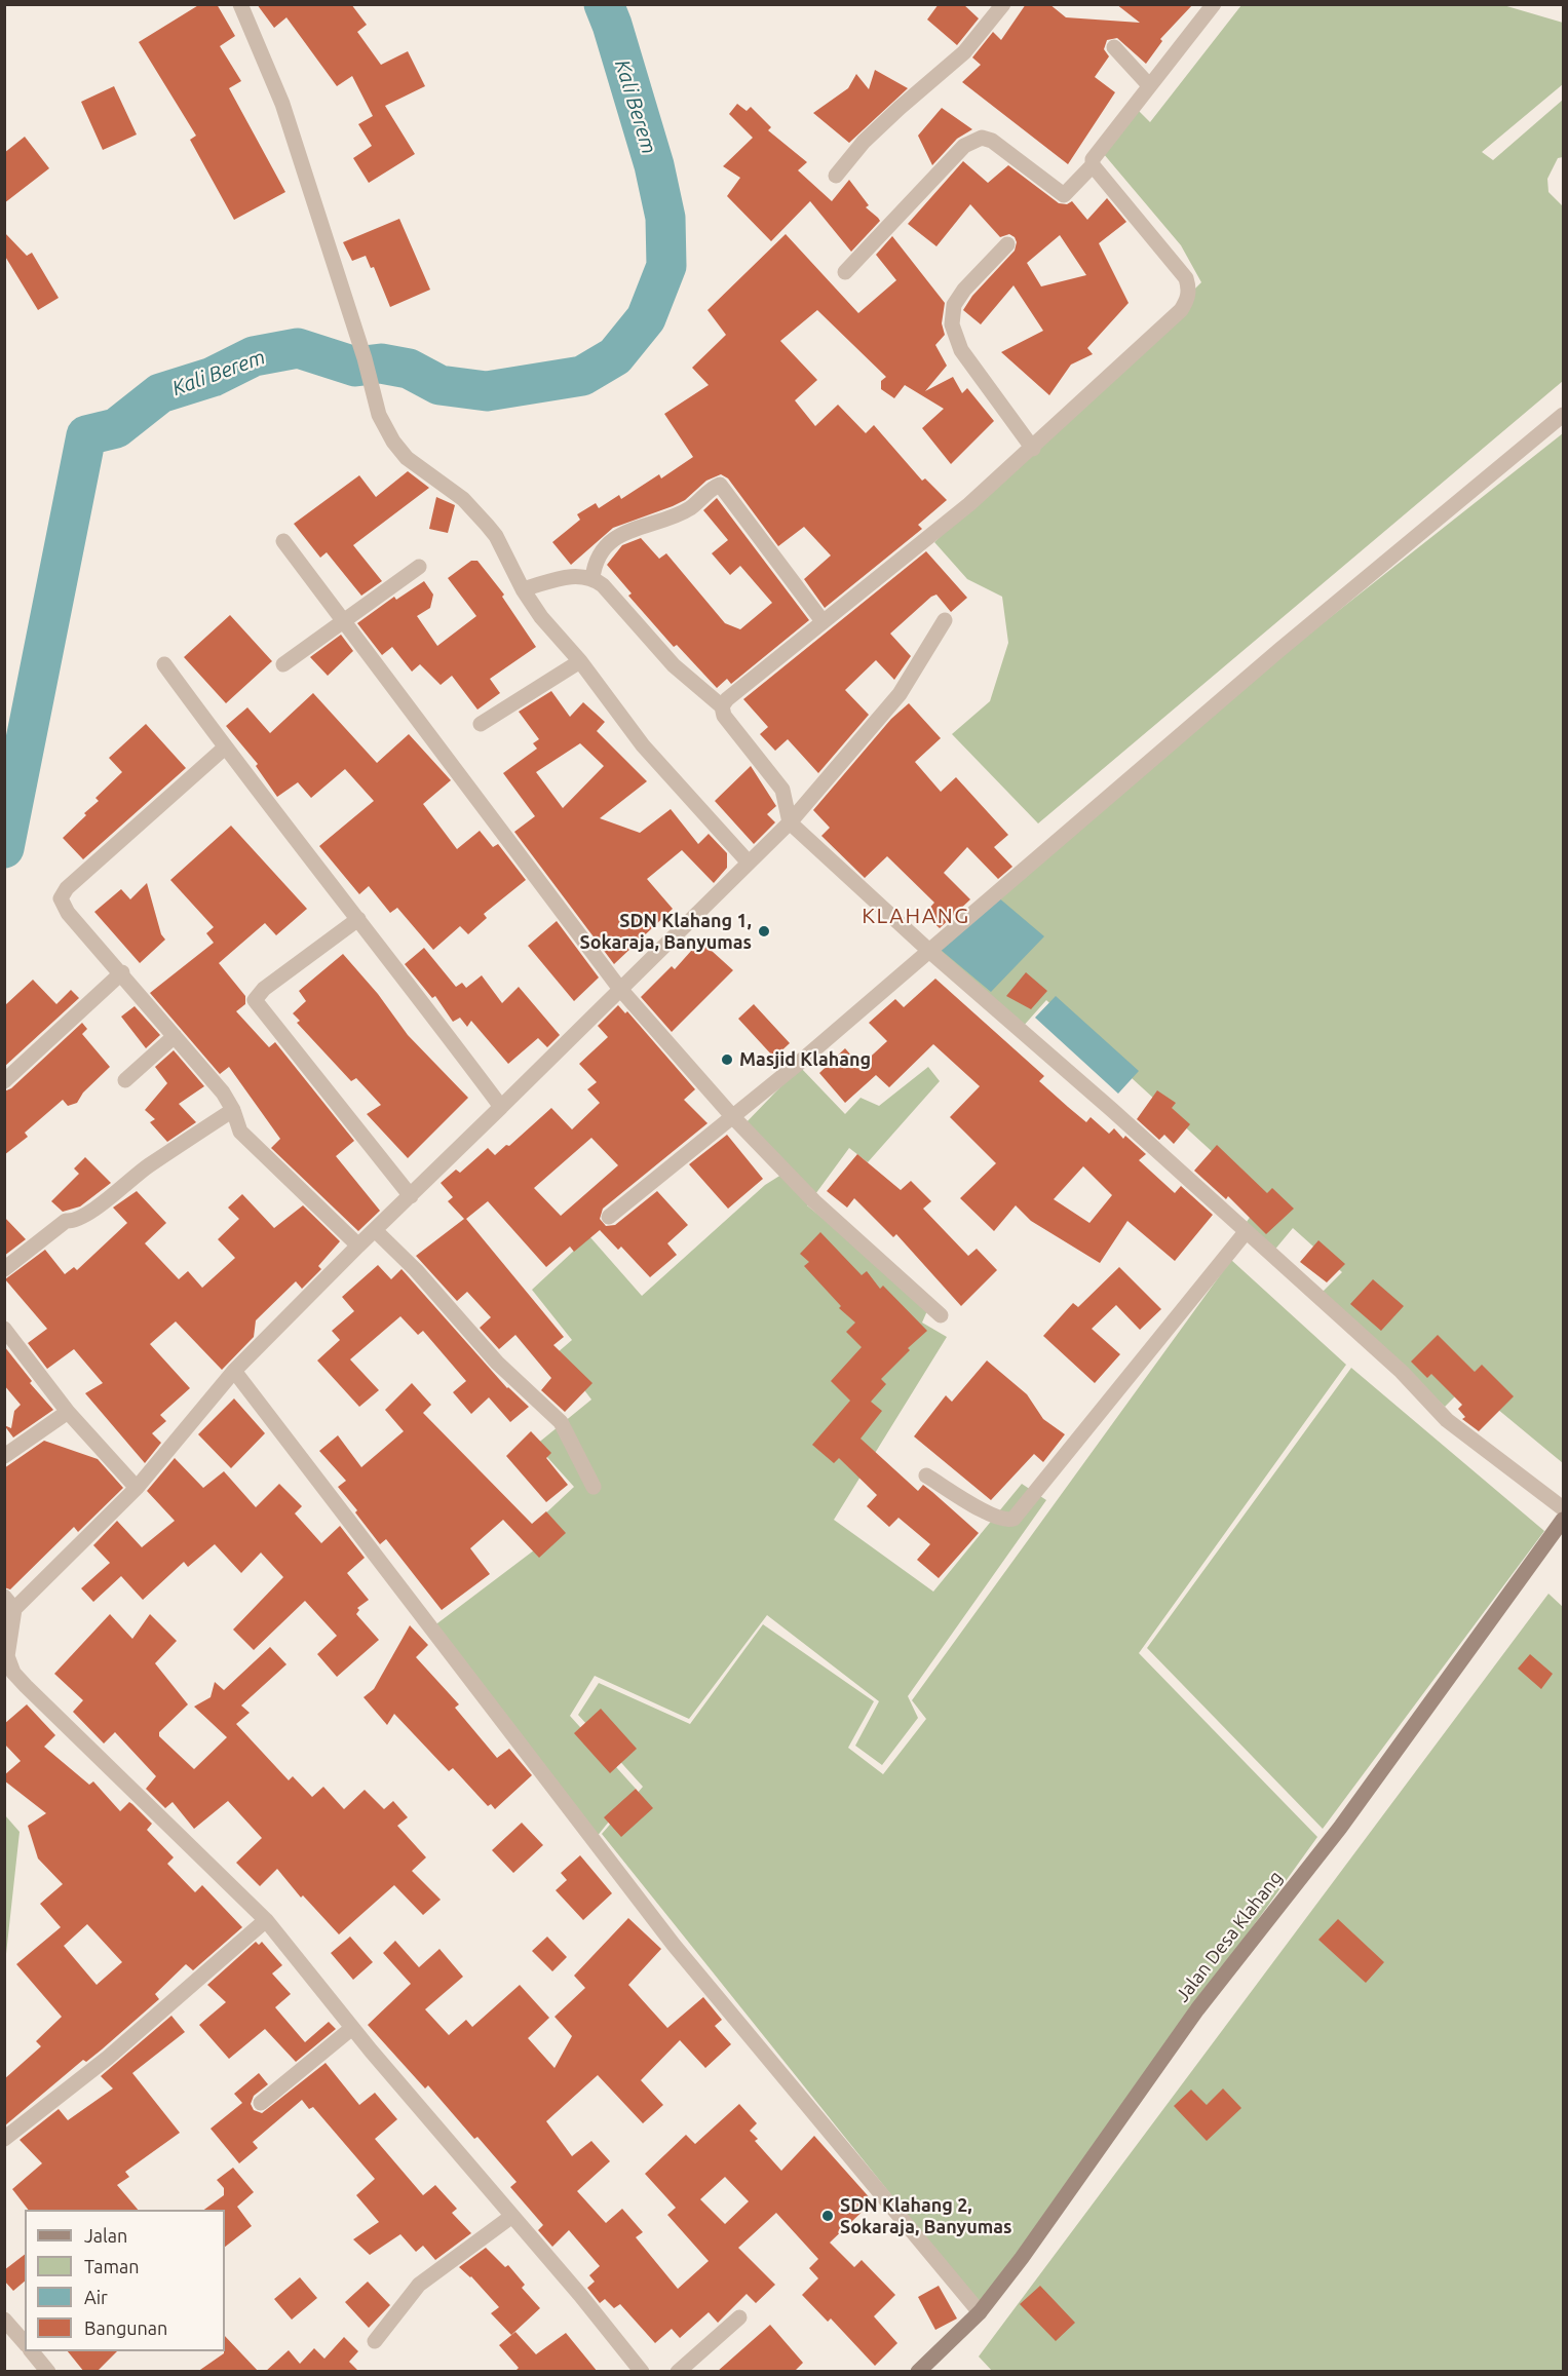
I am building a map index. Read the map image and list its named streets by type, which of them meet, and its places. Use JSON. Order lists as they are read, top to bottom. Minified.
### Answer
{"streets":{"street":["Jalan Desa Klahang"]},"districts":["KLAHANG"],"water":["Kali Berem"],"places":["SDN Klahang 1, Sokaraja, Banyumas","Masjid Klahang","SDN Klahang 2, Sokaraja, Banyumas"],"legend":["Jalan","Taman","Air","Bangunan"]}
